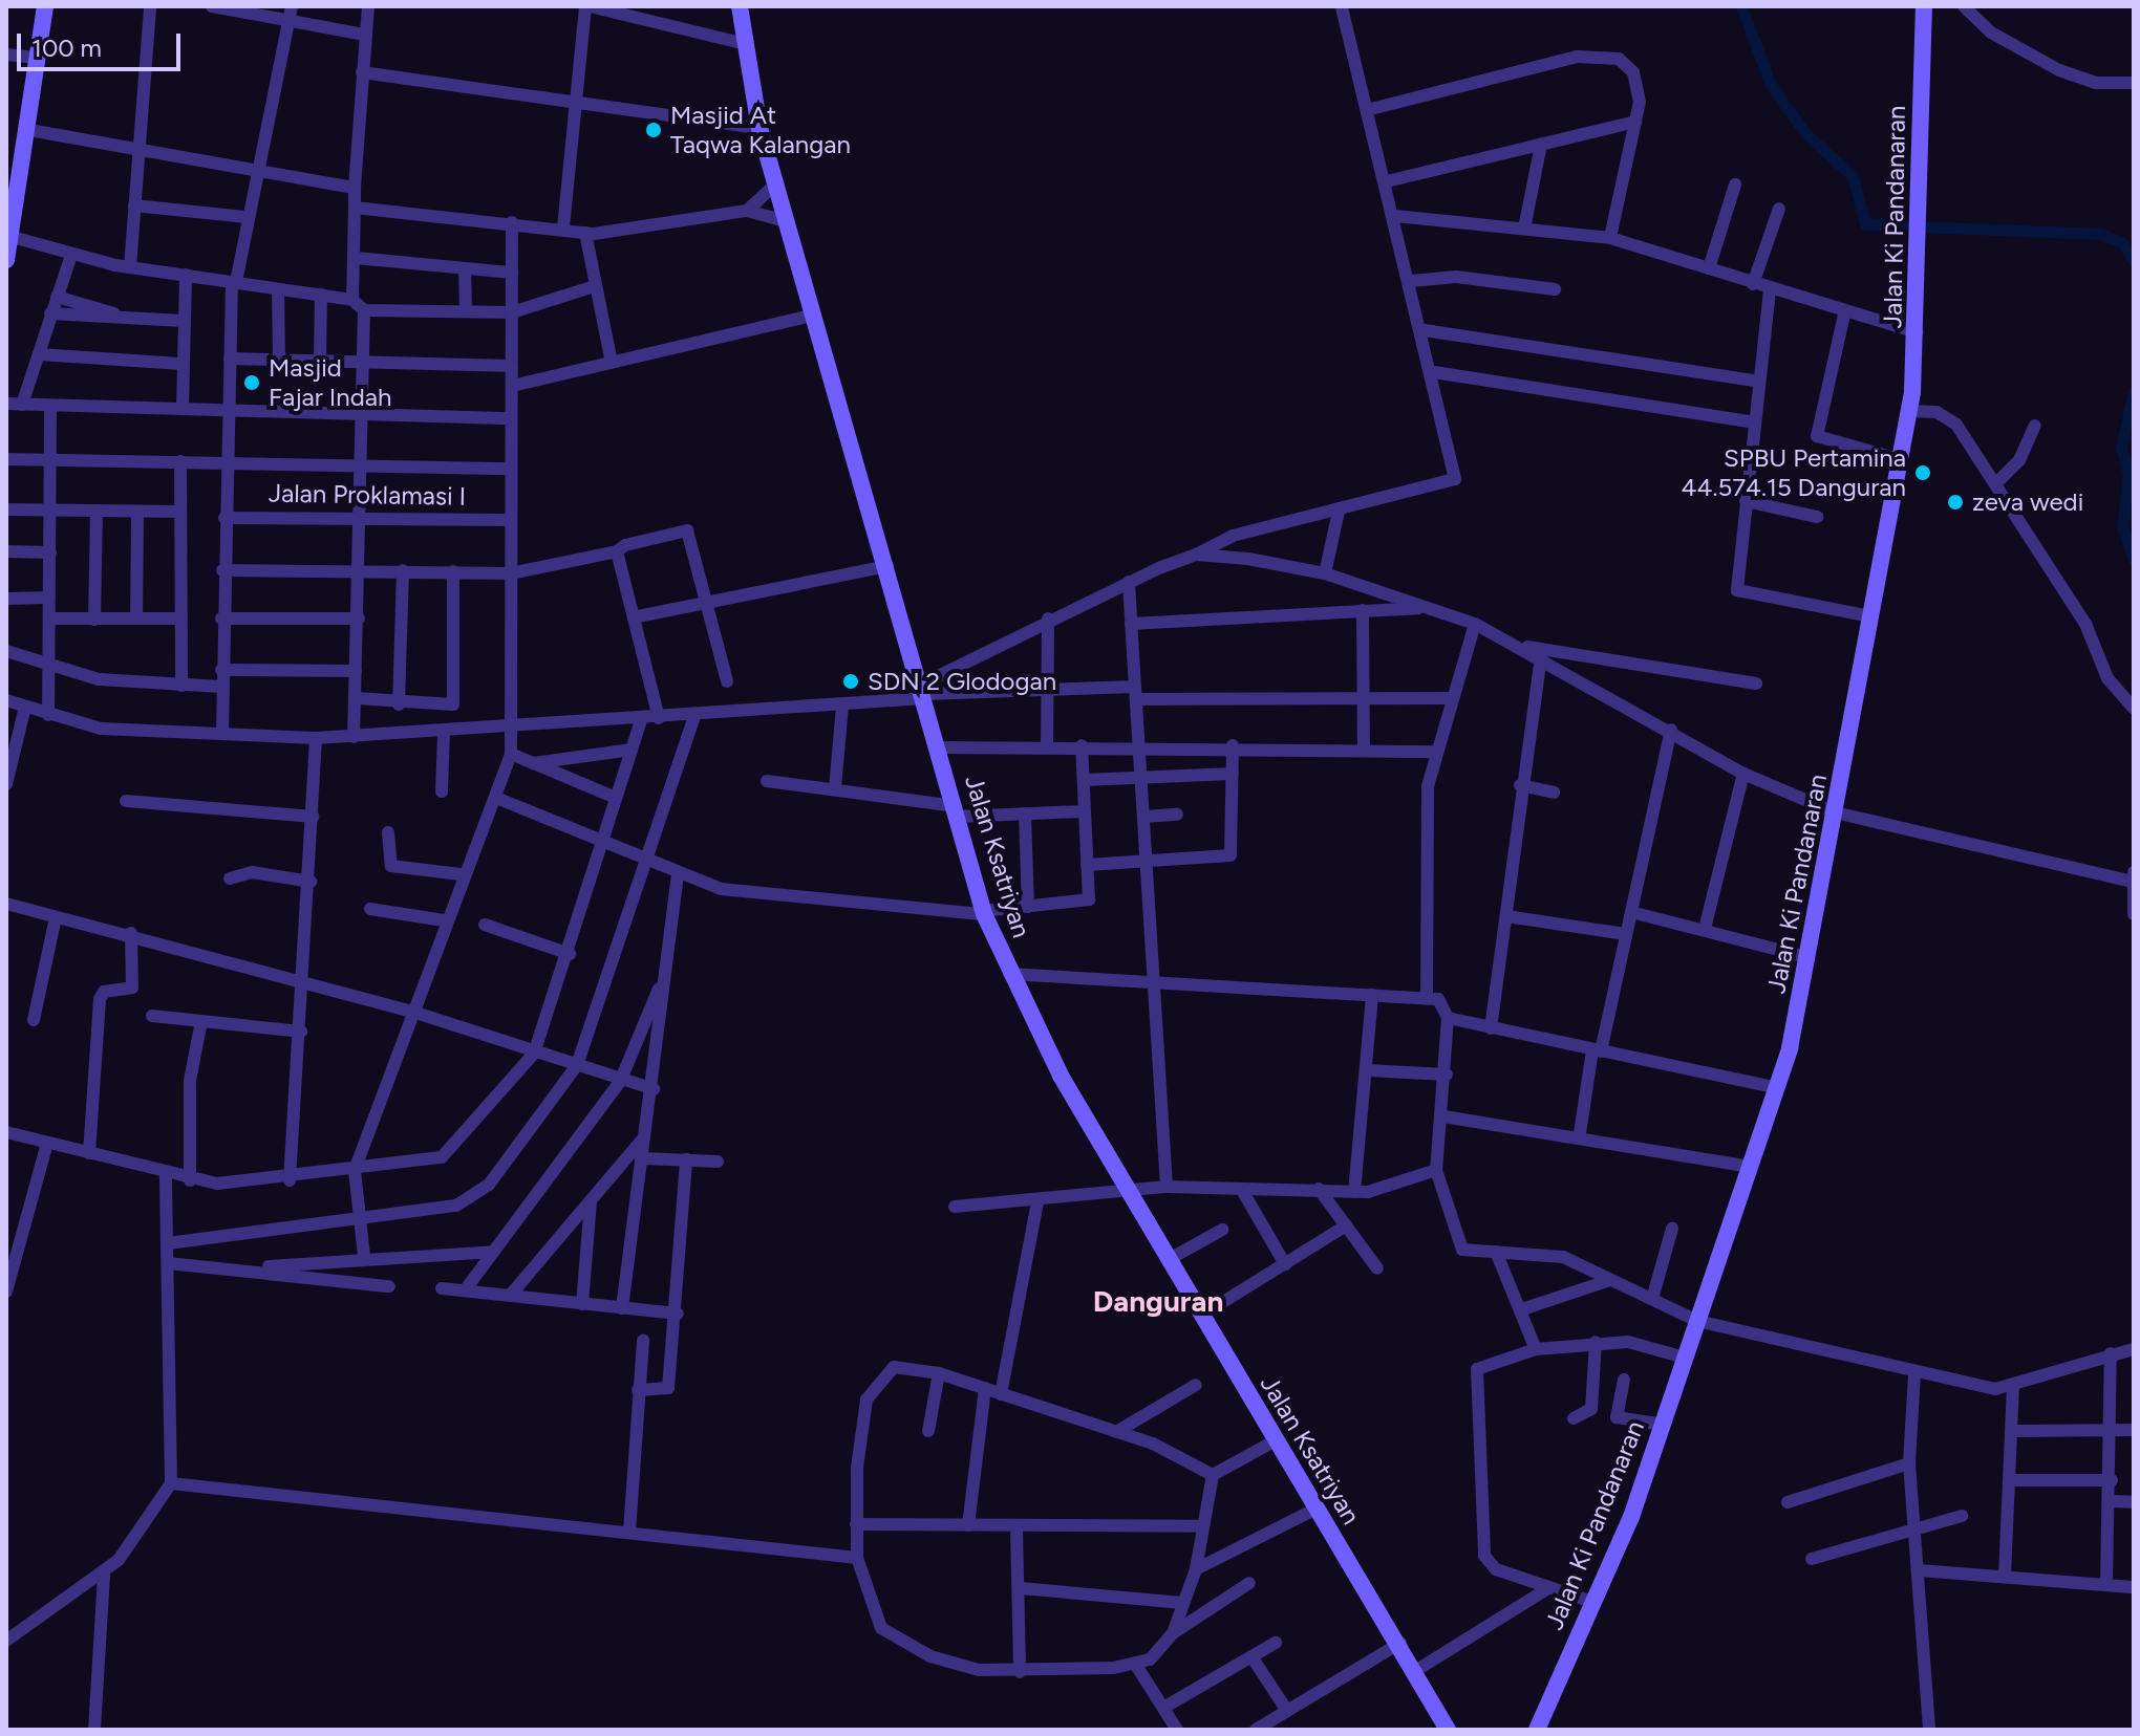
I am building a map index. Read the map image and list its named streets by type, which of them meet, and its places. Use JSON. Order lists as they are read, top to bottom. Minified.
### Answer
{"streets":{"street":["Jalan Ki Pandanaran","Jalan Proklamasi I","Jalan Ksatriyan"]},"districts":["Danguran"],"places":["Masjid At Taqwa Kalangan","Masjid Fajar Indah","SPBU Pertamina 44.574.15 Danguran","zeva wedi","SDN 2 Glodogan"],"scale_bar":"100 m"}
